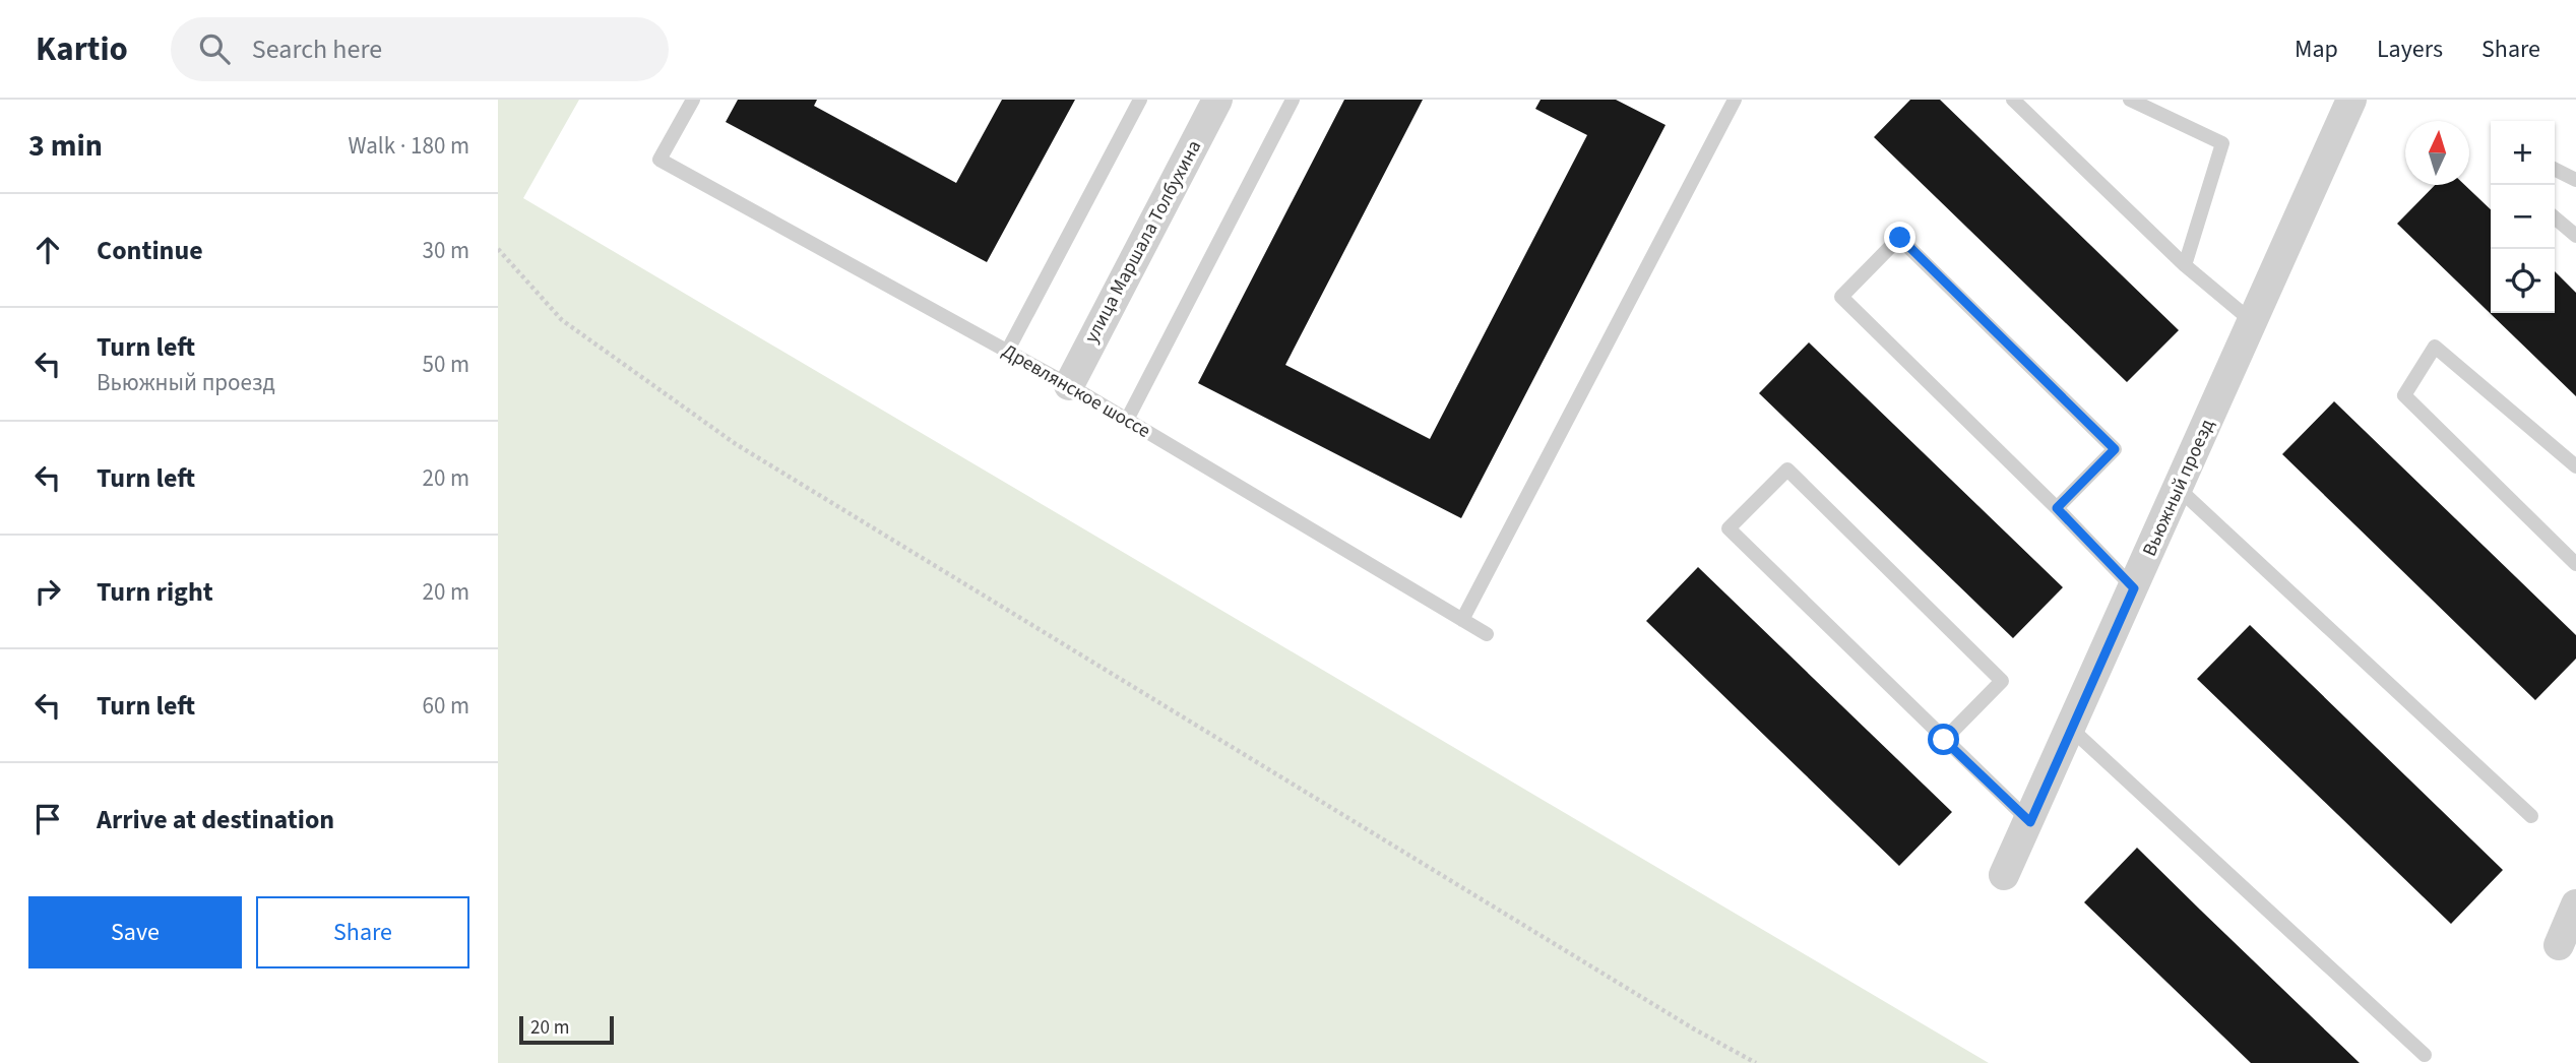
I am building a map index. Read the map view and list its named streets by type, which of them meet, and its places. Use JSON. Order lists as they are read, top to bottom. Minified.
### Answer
{"streets":{"street":["улица Маршала Толбухина","Вьюжный проезд"],"lane":["Древлянское шоссе"]},"crossings":[["улица Маршала Толбухина","Древлянское шоссе"]],"scale_bar":"20 m","north":"top","page":{"header":"Kartio","search":"Search here","nav":["Map","Layers","Share"],"heading":["3 min","Walk · 180 m"],"map_buttons":["+","−"],"list":[["Continue","30 m"],["Turn left","Вьюжный проезд","50 m"],["Turn left","20 m"],["Turn right","20 m"],["Turn left","60 m"],"Arrive at destination"],"buttons":["Save","Share"],"scale":"20 m"}}
